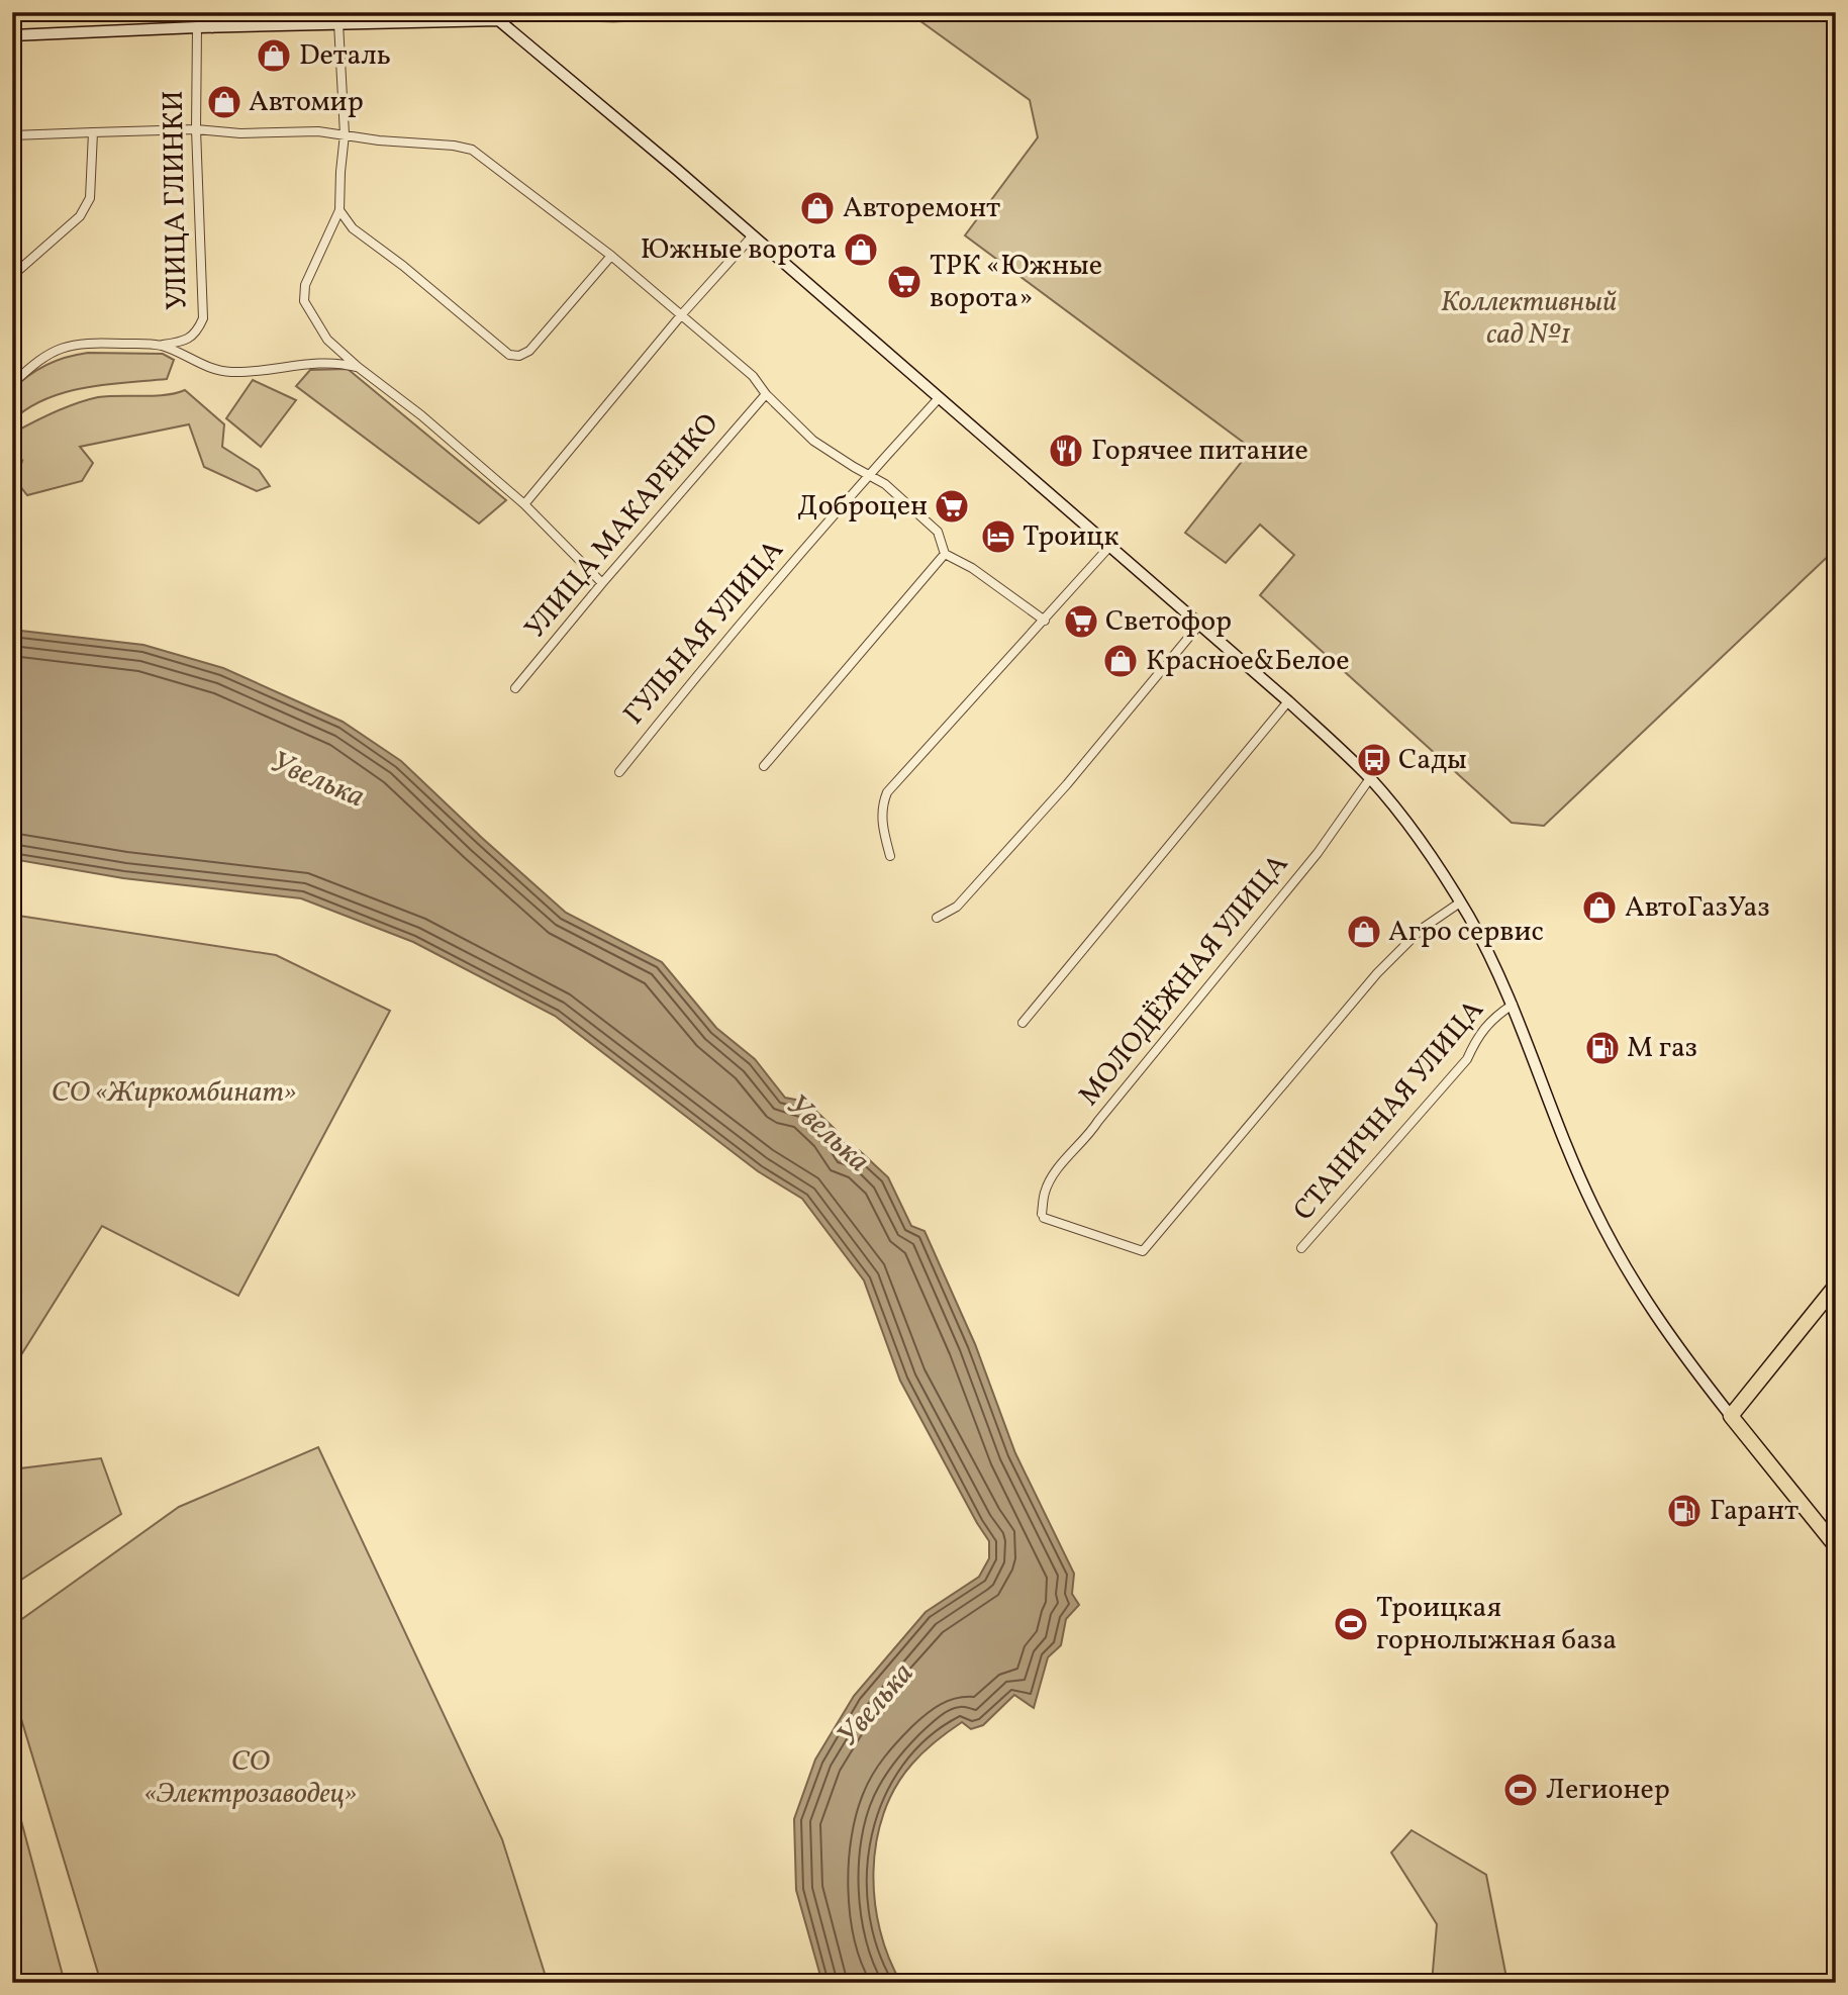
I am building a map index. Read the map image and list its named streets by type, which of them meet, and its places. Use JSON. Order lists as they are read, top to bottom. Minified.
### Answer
{"streets":{"street":["УЛИЦА ГЛИНКИ","УЛИЦА МАКАРЕНКО","ГУЛЬНАЯ УЛИЦА","МОЛОДЁЖНАЯ УЛИЦА","СТАНИЧНАЯ УЛИЦА"]},"water":["Увелька"],"parks":["Коллективный сад №1","СО «Жиркомбинат»","СО «Электрозаводец»"],"places":{"shop":["Dеталь","Автомир","Авторемонт","Южные ворота","Красное&Белое","АвтоГазУаз","Агро сервис"],"supermarket":["ТРК «Южные ворота»","Доброцен","Светофор"],"restaurant":["Горячее питание"],"hotel":["Троицк"],"bus stop":["Сады"],"fuel station":["М газ","Гарант"],"sports":["Троицкая горнолыжная база","Легионер"]}}
